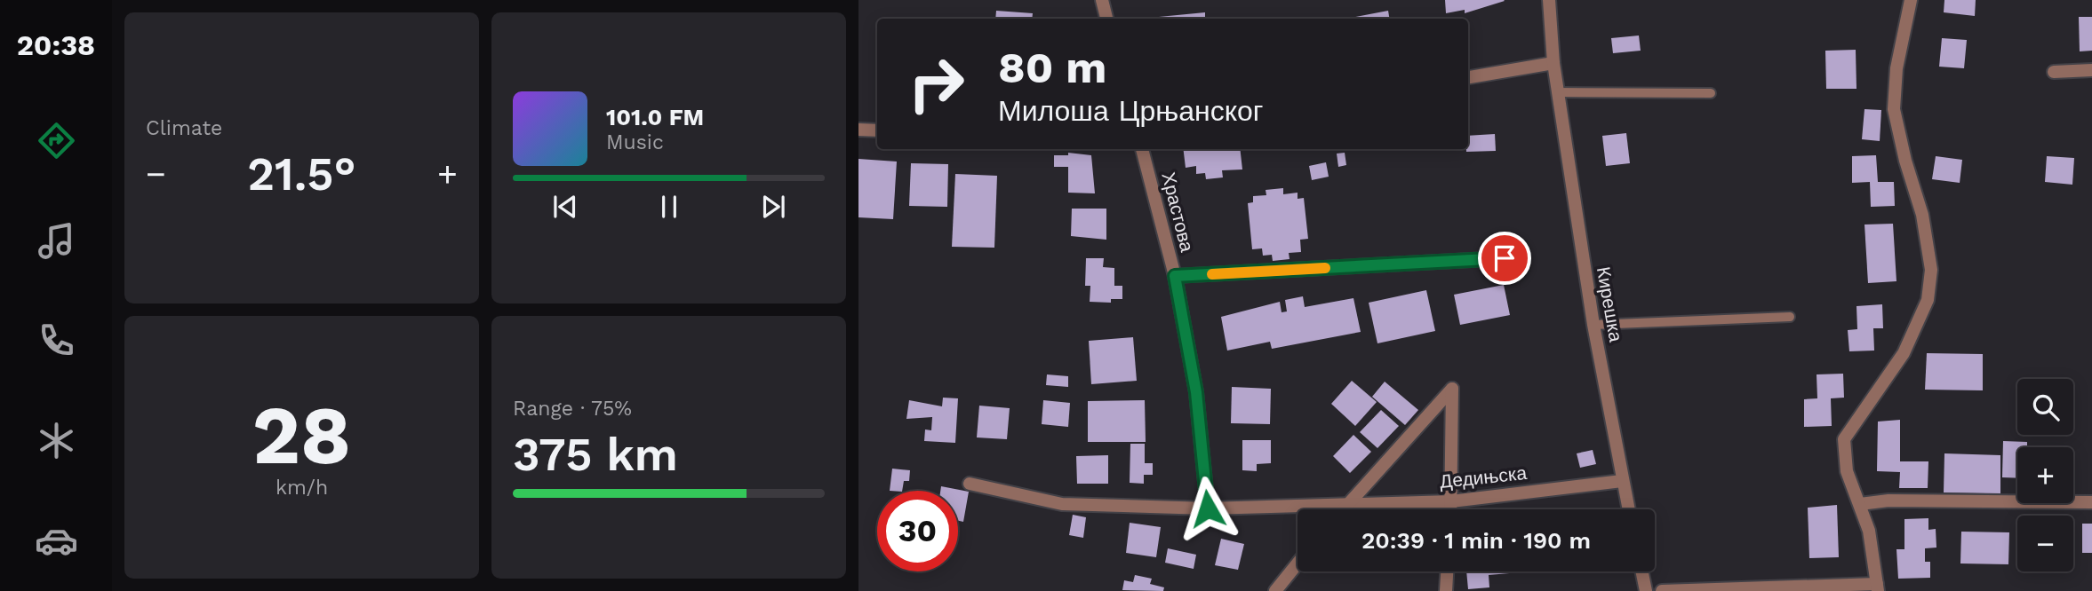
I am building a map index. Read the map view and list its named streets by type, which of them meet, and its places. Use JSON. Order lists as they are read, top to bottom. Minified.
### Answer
{"streets":{"street":["Храстова","Кирешка","Дедињска"]},"crossings":[["Кирешка","Дедињска"]],"page":{"tabs":"20:38","tile":["Climate",["28","km/h"],["Range · 75%","375 km"]],"turn":["80 m","Милоша Црњанског"],"song":["101.0 FM","Music"],"heat":["−","21.5°","+"],"map_buttons":["+","−"],"limit":"30","trip":"20:39 · 1 min · 190 m"}}
